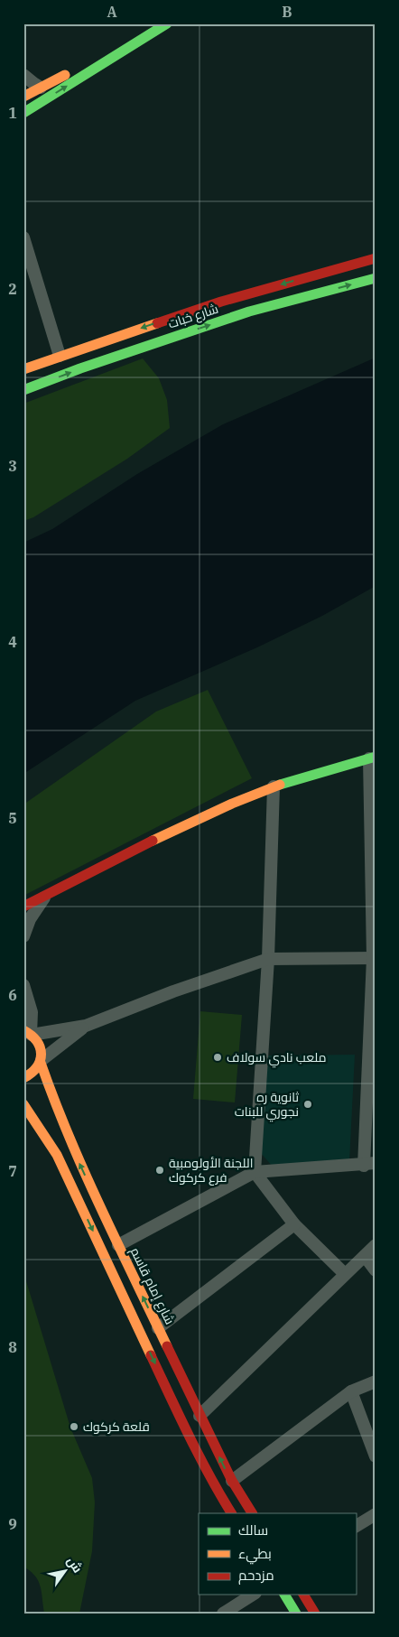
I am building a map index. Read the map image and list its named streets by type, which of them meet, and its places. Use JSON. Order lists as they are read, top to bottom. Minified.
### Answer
{"streets":{"main road":["شارع خبات","شارع إمام قاسم"]},"places":["ملعب نادي سولاف","ثانوية ره نجوري للبنات","اللجنة الأولومبية فرع كركوك","قلعة كركوك"],"legend":["سالك","بطيء","مزدحم"],"north":"top right","grid":{"columns":["A","B"],"rows":["1","2","3","4","5","6","7","8","9"]}}
